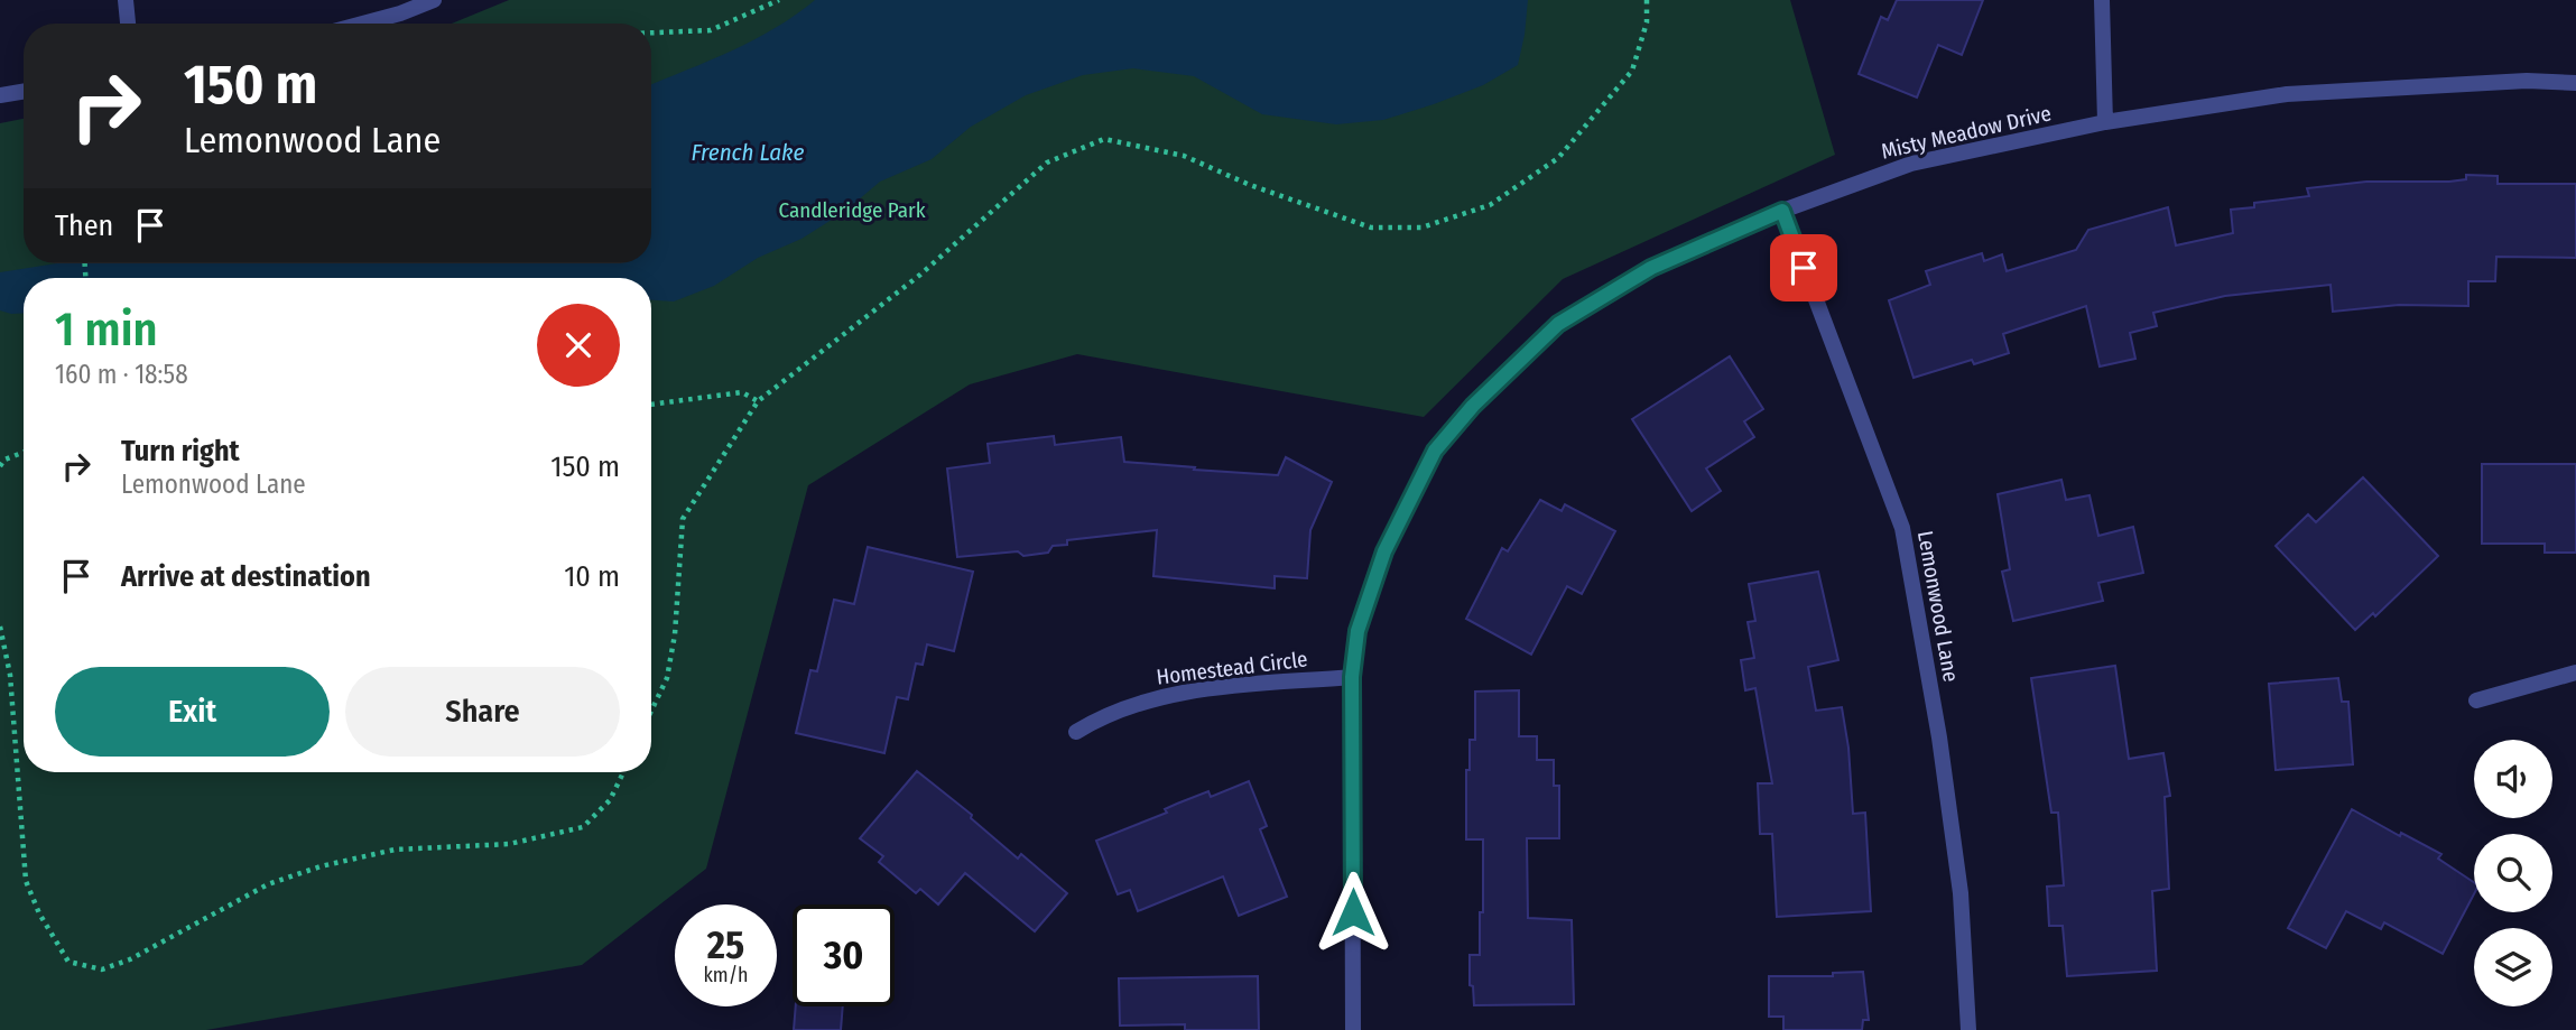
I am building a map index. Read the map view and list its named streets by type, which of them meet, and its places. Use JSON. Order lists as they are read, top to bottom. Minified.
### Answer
{"streets":{"street":["Misty Meadow Drive","Lemonwood Lane","Homestead Circle"]},"crossings":[["Misty Meadow Drive","Lemonwood Lane"],["Misty Meadow Drive","Homestead Circle"]],"water":["French Lake"],"parks":["Candleridge Park"],"page":{"turn":["150 m","Lemonwood Lane"],"then":"Then","heading":["1 min","160 m · 18:58"],"list":[{"name":"Turn right","note":"Lemonwood Lane","value":"150 m"},{"name":"Arrive at destination","value":"10 m"}],"buttons":["Exit","Share"],"speed":"25 km/h","limit":"30"}}
